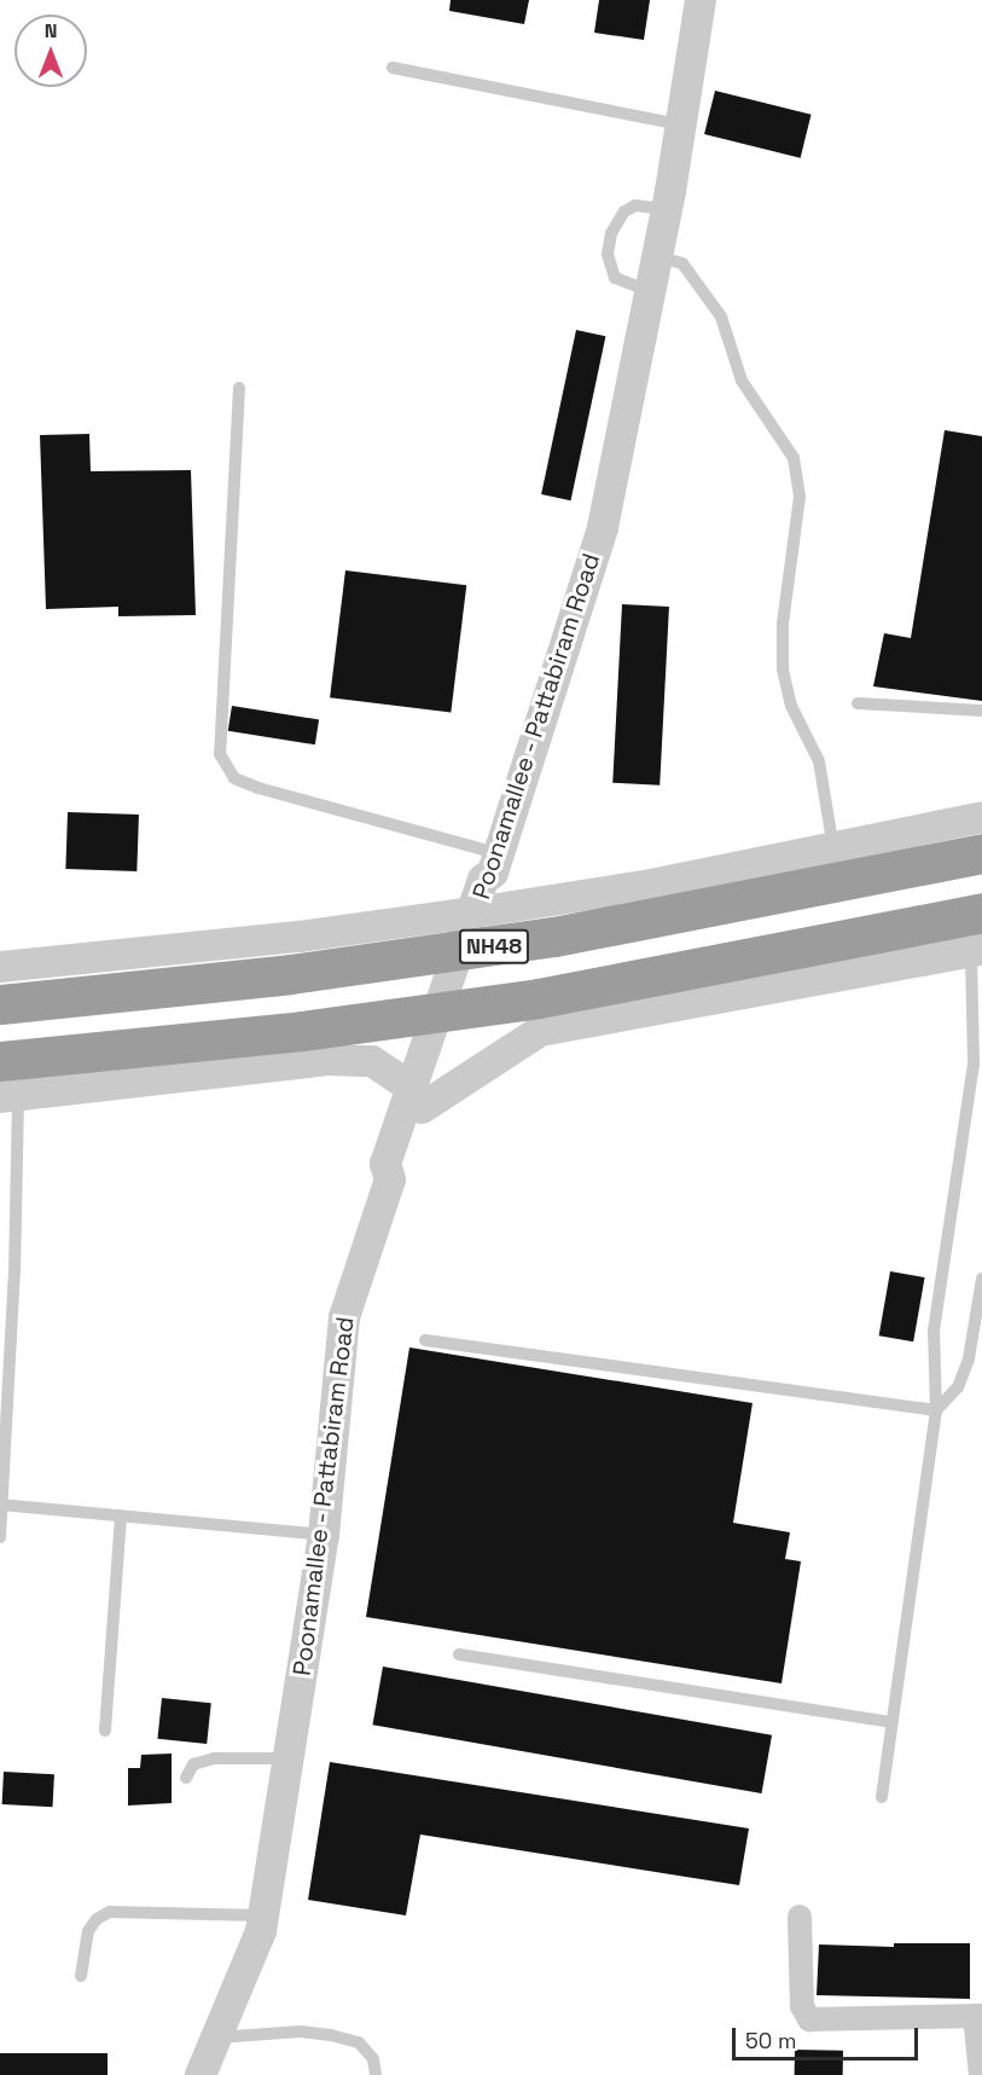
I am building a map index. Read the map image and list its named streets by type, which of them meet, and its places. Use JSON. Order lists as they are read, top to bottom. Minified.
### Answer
{"streets":{"highway":["NH48"],"street":["Poonamallee - Pattabiram Road"]},"crossings":[["Poonamallee - Pattabiram Road","NH48"]],"scale_bar":"50 m","north":"top"}
